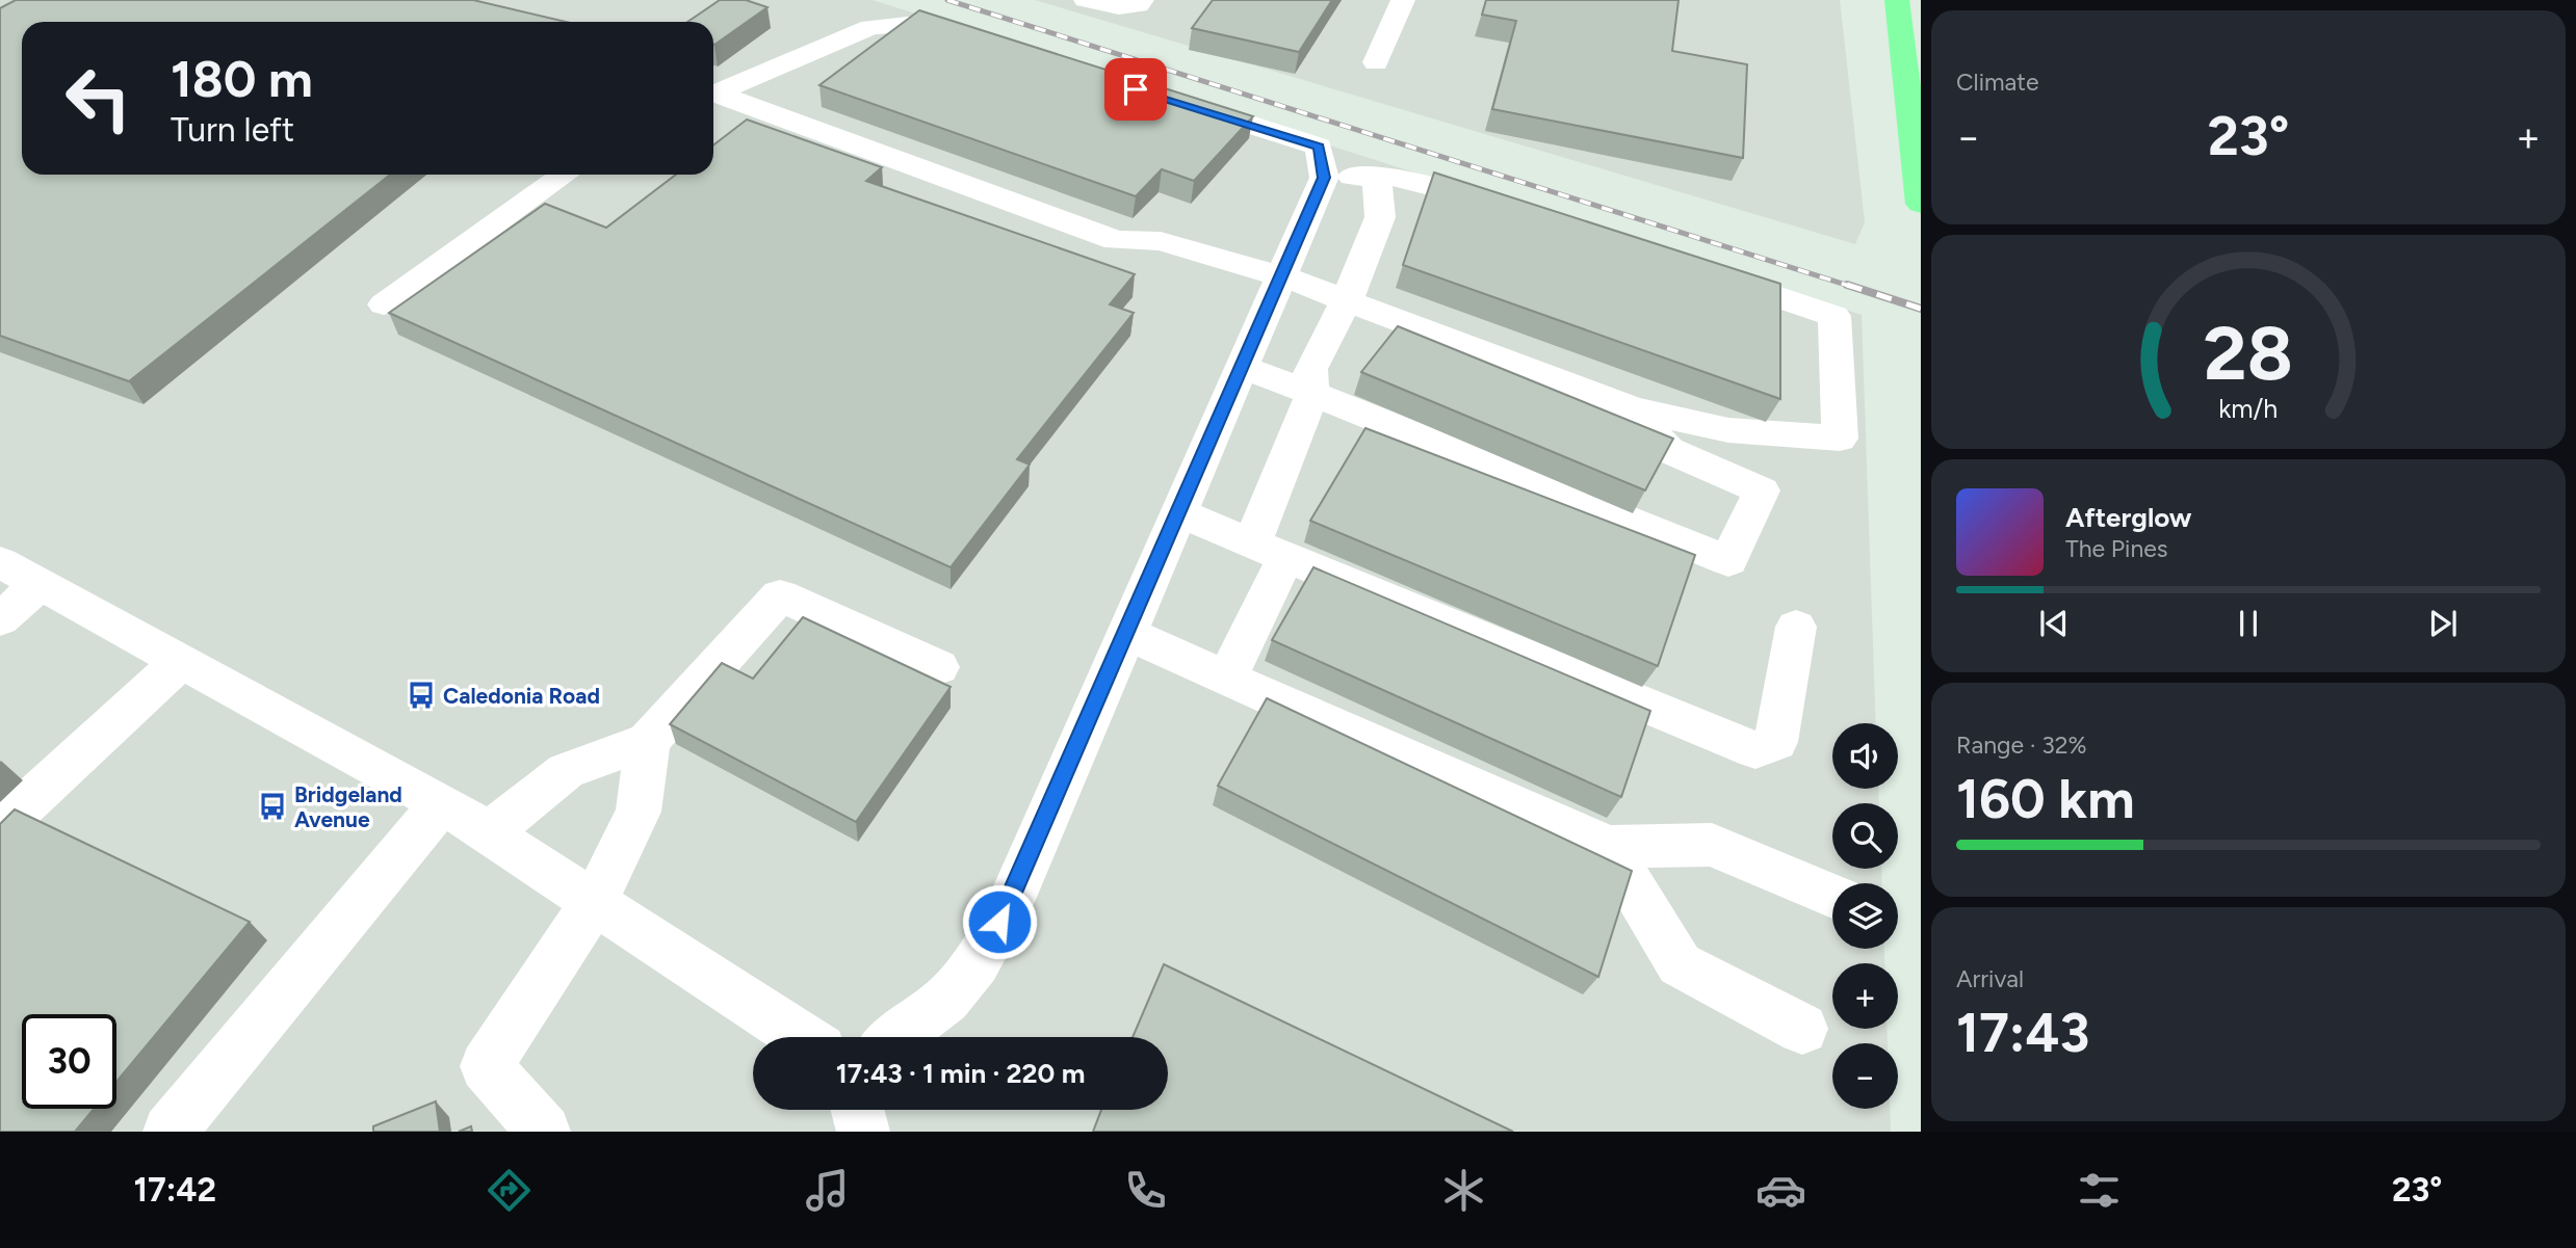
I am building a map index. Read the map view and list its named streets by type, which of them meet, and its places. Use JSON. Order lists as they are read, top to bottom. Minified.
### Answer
{"places":{"bus stop":["Caledonia Road","Bridgeland Avenue"]},"page":{"tile":["Climate",["Range · 32%","160 km"],["Arrival","17:43"]],"turn":["180 m","Turn left"],"heat":["−","23°","+"],"song":["Afterglow","The Pines"],"map_buttons":["+","−"],"limit":"30","trip":"17:43 · 1 min · 220 m","tabs":["17:42","23°"],"gauge":["28","km/h"]}}
